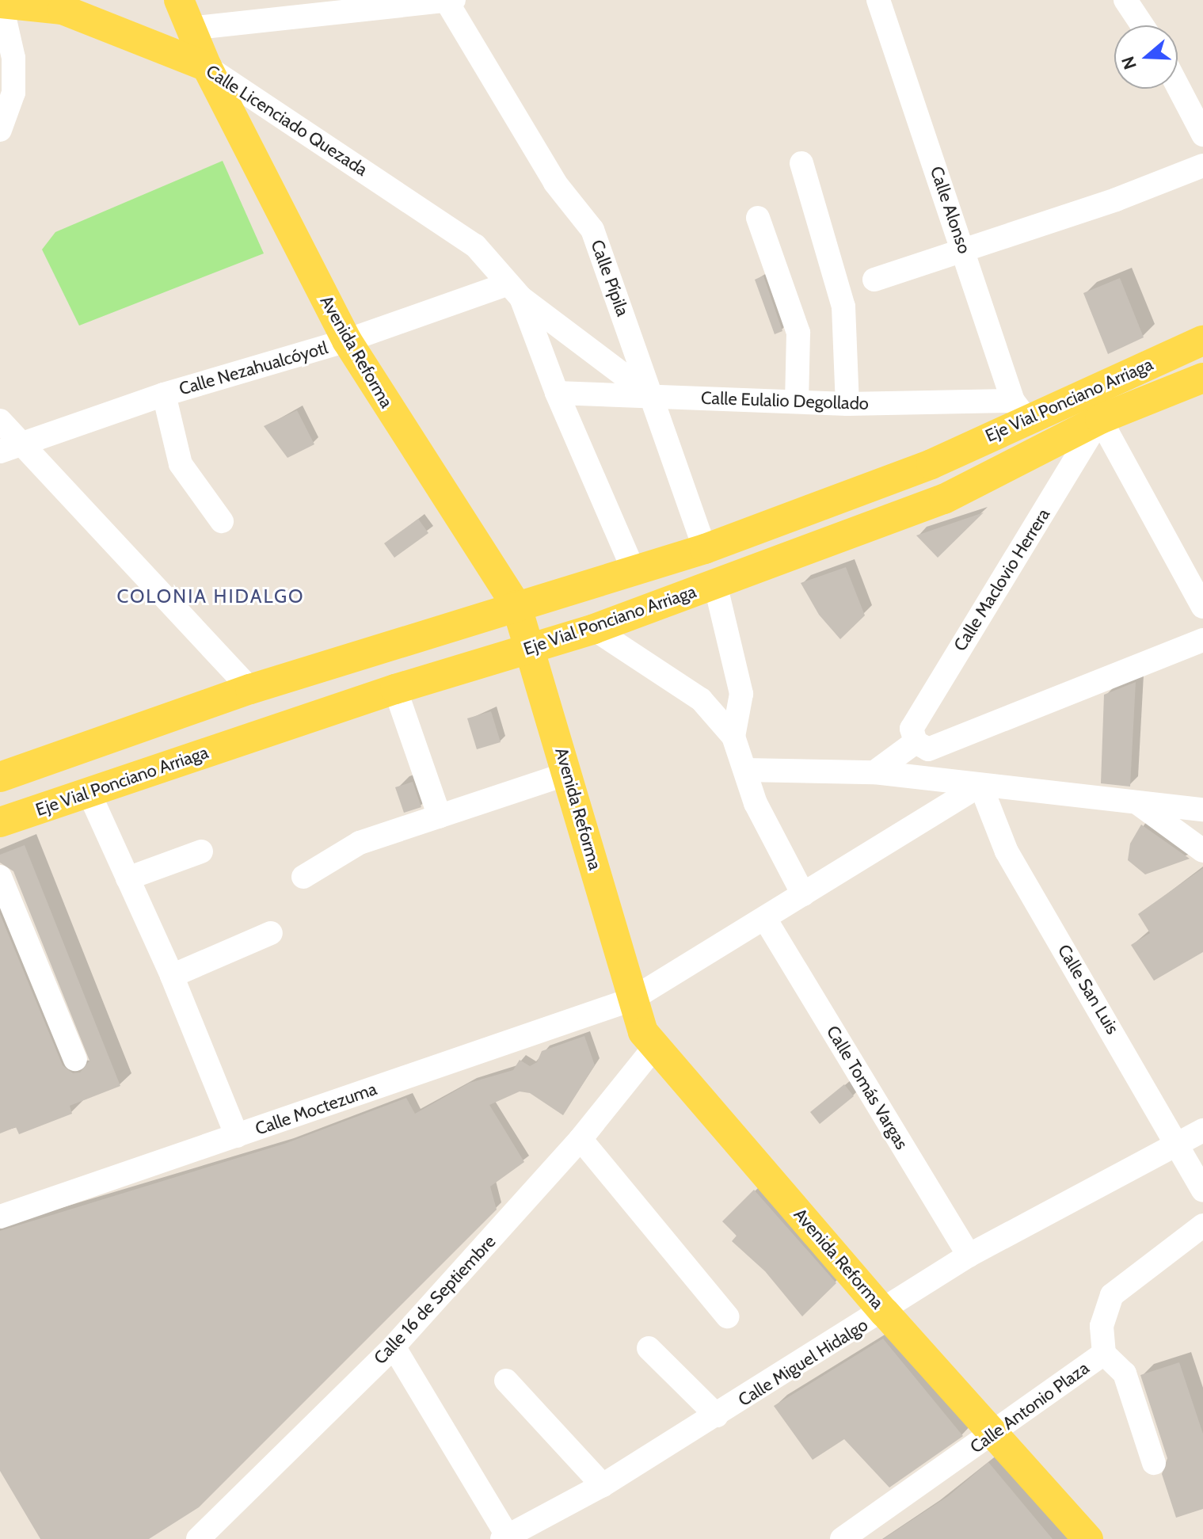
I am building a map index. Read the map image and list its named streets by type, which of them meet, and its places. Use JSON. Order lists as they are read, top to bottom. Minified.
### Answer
{"streets":{"main road":["Calle Licenciado Quezada","Avenida Reforma","Eje Vial Ponciano Arriaga"],"street":["Calle Alonso","Calle Pípila","Calle Nezahualcóyotl","Calle Eulalio Degollado","Calle Maclovio Herrera","Calle San Luis","Calle Tomás Vargas","Calle Moctezuma","Calle 16 de Septiembre","Calle Miguel Hidalgo","Calle Antonio Plaza"]},"crossings":[["Calle Licenciado Quezada","Calle Pípila"],["Calle Licenciado Quezada","Avenida Reforma"],["Calle Licenciado Quezada","Calle Nezahualcóyotl"],["Calle Licenciado Quezada","Eje Vial Ponciano Arriaga"],["Calle Licenciado Quezada","Calle Eulalio Degollado"],["Calle Alonso","Eje Vial Ponciano Arriaga"],["Calle Alonso","Calle Eulalio Degollado"],["Calle Pípila","Eje Vial Ponciano Arriaga"],["Calle Pípila","Calle Eulalio Degollado"],["Avenida Reforma","Calle Nezahualcóyotl"],["Avenida Reforma","Eje Vial Ponciano Arriaga"],["Avenida Reforma","Calle Moctezuma"],["Avenida Reforma","Calle 16 de Septiembre"],["Avenida Reforma","Calle Miguel Hidalgo"],["Avenida Reforma","Calle Antonio Plaza"],["Eje Vial Ponciano Arriaga","Calle Eulalio Degollado"],["Eje Vial Ponciano Arriaga","Calle Maclovio Herrera"],["Calle San Luis","Calle Moctezuma"],["Calle San Luis","Calle Miguel Hidalgo"],["Calle Tomás Vargas","Calle Moctezuma"],["Calle Tomás Vargas","Calle Miguel Hidalgo"]],"districts":["COLONIA HIDALGO"],"north":"left"}
